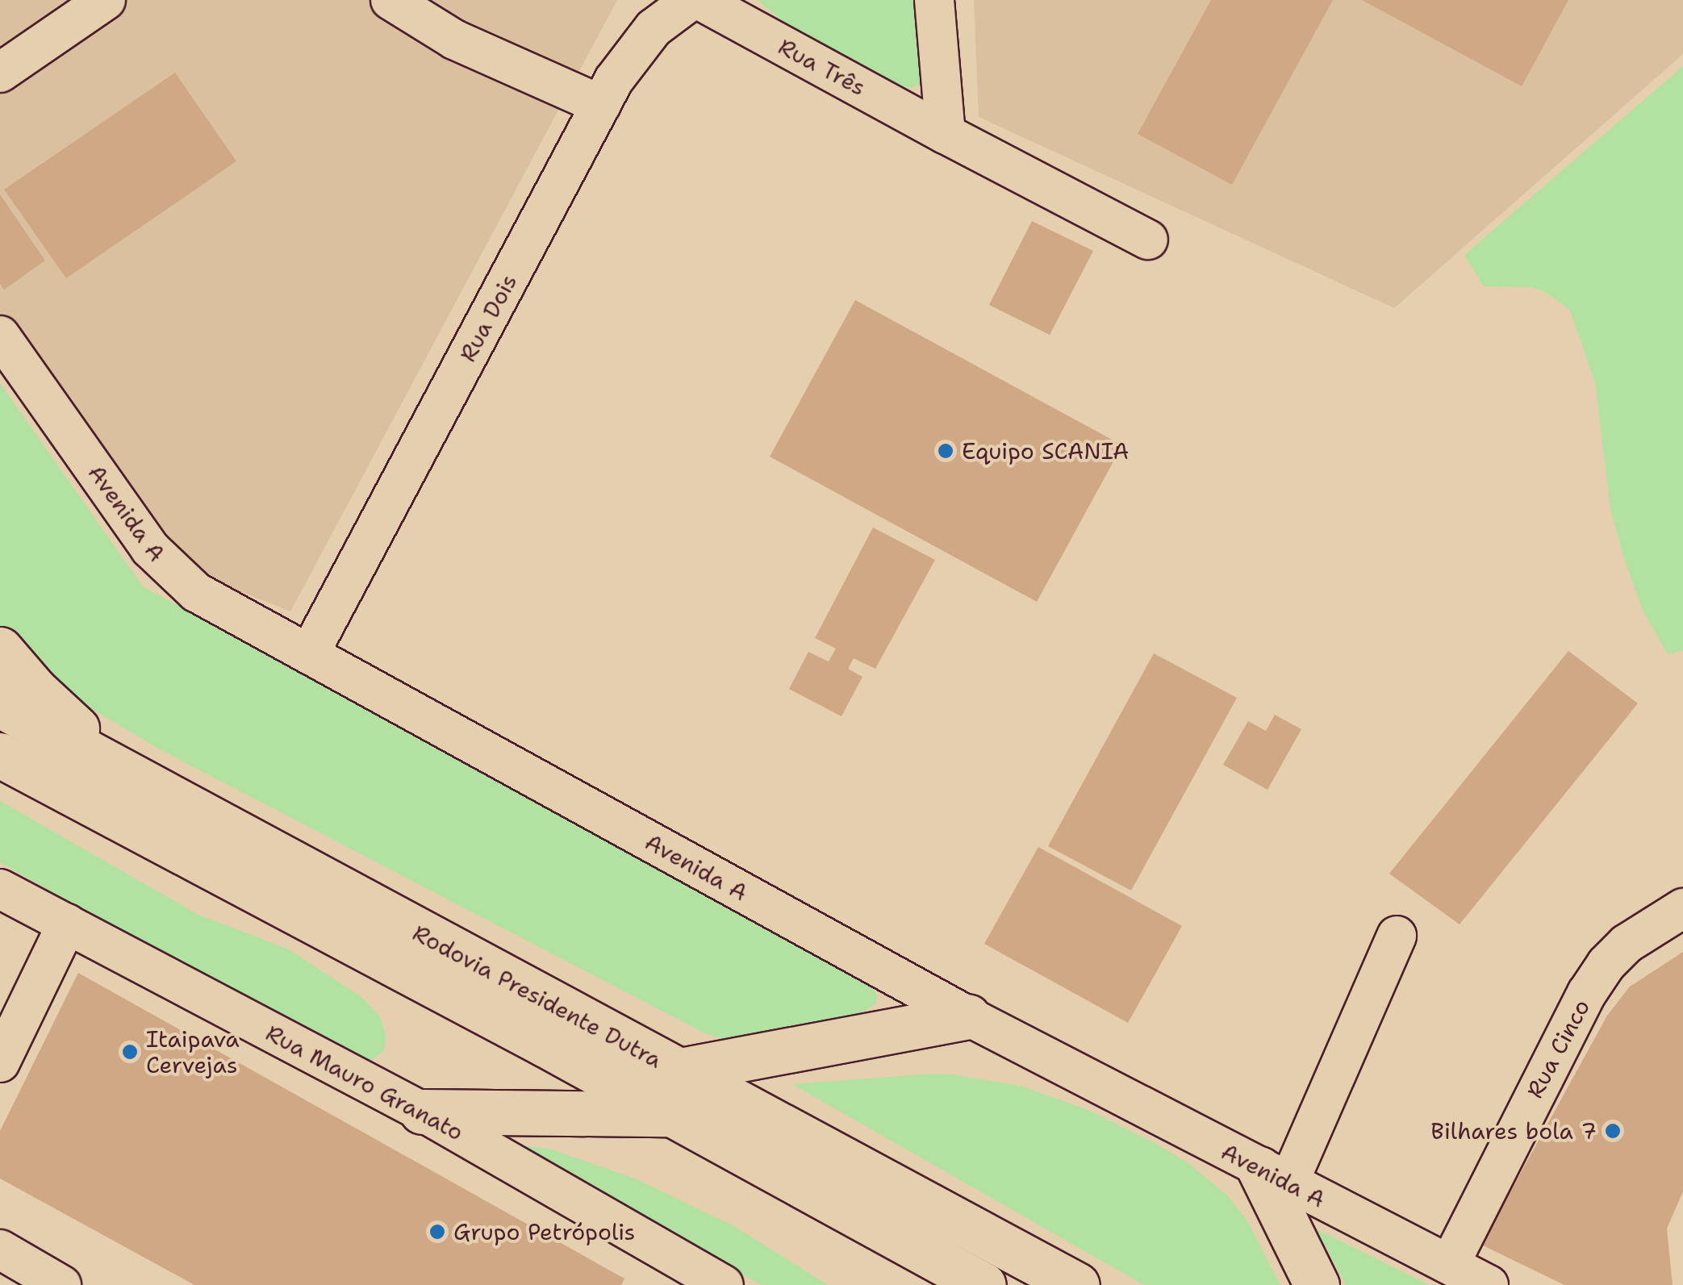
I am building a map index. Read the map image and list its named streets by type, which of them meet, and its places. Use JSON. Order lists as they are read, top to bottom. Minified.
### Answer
{"streets":{"highway":["Rodovia Presidente Dutra"],"street":["Rua Três","Rua Dois","Avenida A","Rua Cinco","Rua Mauro Granato"]},"crossings":[["Rua Dois","Avenida A"],["Avenida A","Rua Cinco"]],"places":["Equipo SCANIA","Itaipava Cervejas","Bilhares bola 7","Grupo Petrópolis"]}
